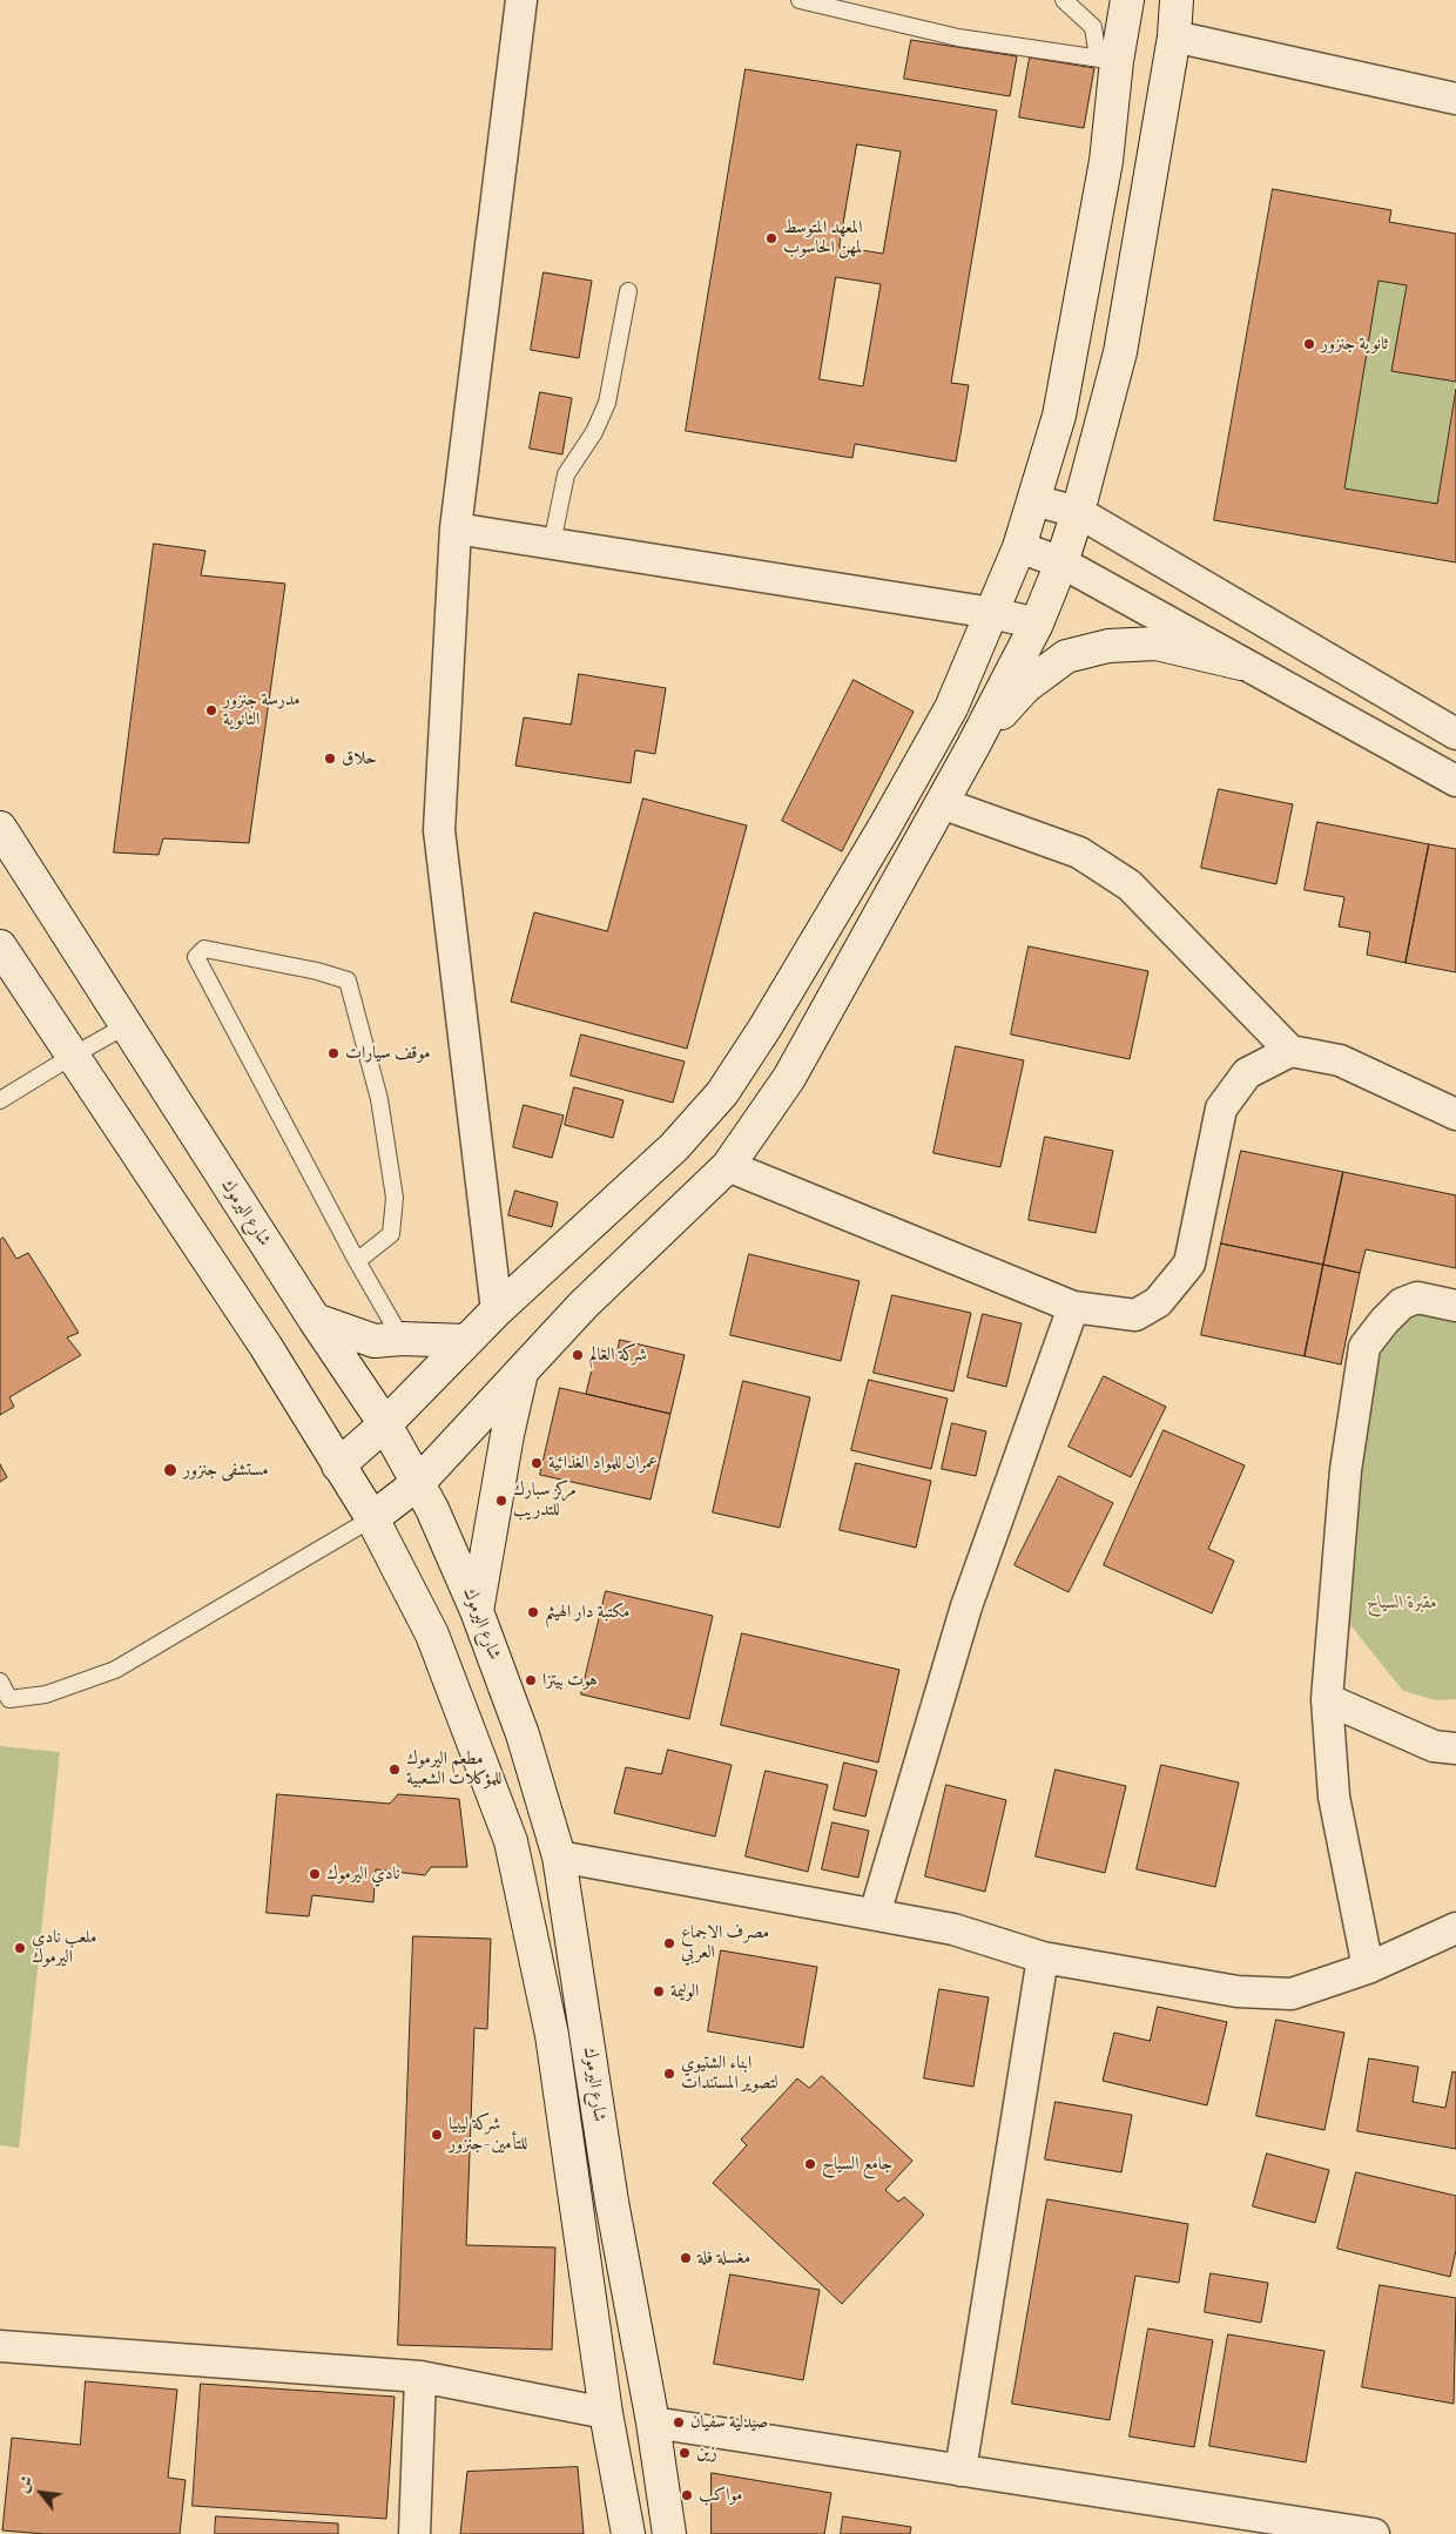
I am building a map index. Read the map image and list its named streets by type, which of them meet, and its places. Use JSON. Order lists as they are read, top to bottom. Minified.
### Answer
{"streets":{"main road":["شارع اليرموك"]},"parks":["مقبرة السياح"],"places":["المعهد المتوسط لمهن الحاسوب","ثانوية جنزور","مدرسة جنزور الثانوية","حلاق","موقف سيارات","شركة العالم","عمران للمواد الغذائية","مستشفى جنزور","مركز سبارك للتدريب","مكتبة دار الهيثم","هوت بيتزا","مطعم اليرموك للمؤكلات الشعبية","نادي اليرموك","مصرف الاجماع العربي","ملعب نادي اليرموك","الوليمة","ابناء الشتيوي لتصوير المستندات","شركة ليبيا للتأمين -جنزور","جامع السياح","مغسلة فلة","صيدلية سفيان","زين","مواكب"],"north":"top left"}
